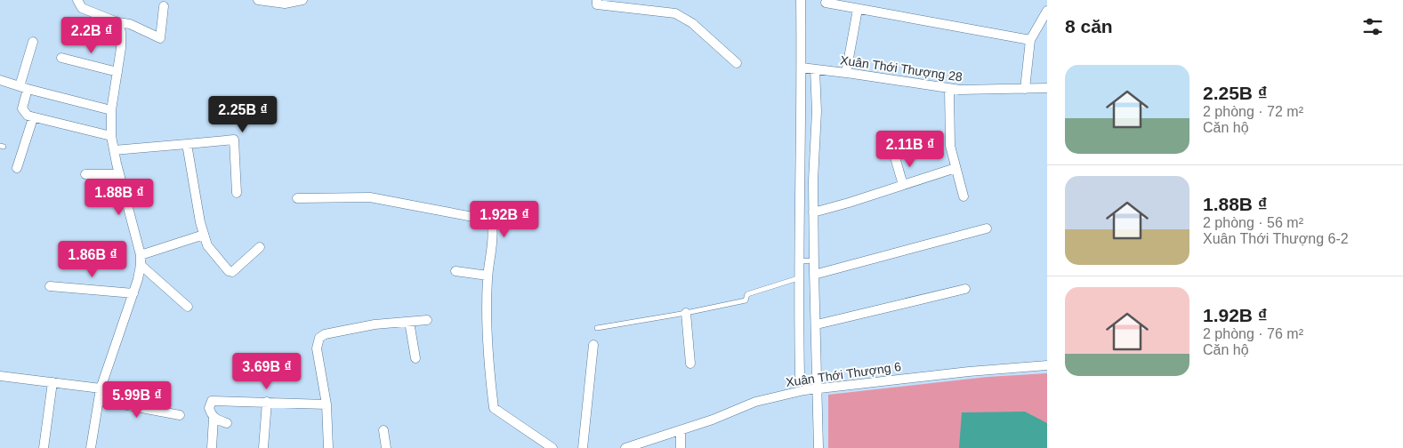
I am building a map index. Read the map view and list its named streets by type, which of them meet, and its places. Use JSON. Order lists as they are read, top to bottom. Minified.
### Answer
{"streets":{"street":["Xuân Thới Thượng 28","Xuân Thới Thượng 6"]},"page":{"heading":"8 căn","price":["2.2B ₫","2.25B ₫","2.11B ₫","1.88B ₫","1.92B ₫","1.86B ₫","3.69B ₫","5.99B ₫"],"list":[{"name":"2.25B ₫","note":"2 phòng · 72 m² · Căn hộ"},{"name":"1.88B ₫","note":"2 phòng · 56 m² · Xuân Thới Thượng 6-2"},{"name":"1.92B ₫","note":"2 phòng · 76 m² · Căn hộ"}]}}
